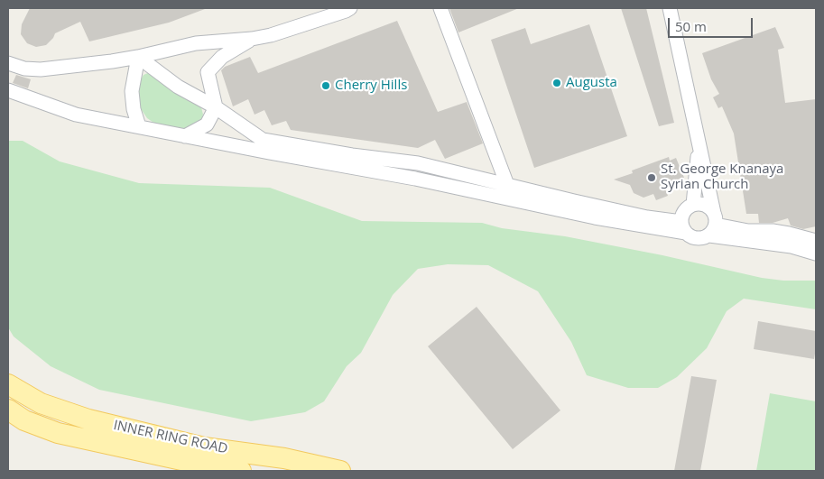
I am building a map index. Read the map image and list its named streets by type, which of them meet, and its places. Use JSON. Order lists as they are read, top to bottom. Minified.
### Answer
{"streets":{"main road":["INNER RING ROAD"]},"places":["Augusta","Cherry Hills","St. George Knanaya Syrian Church"],"scale_bar":"50 m"}
